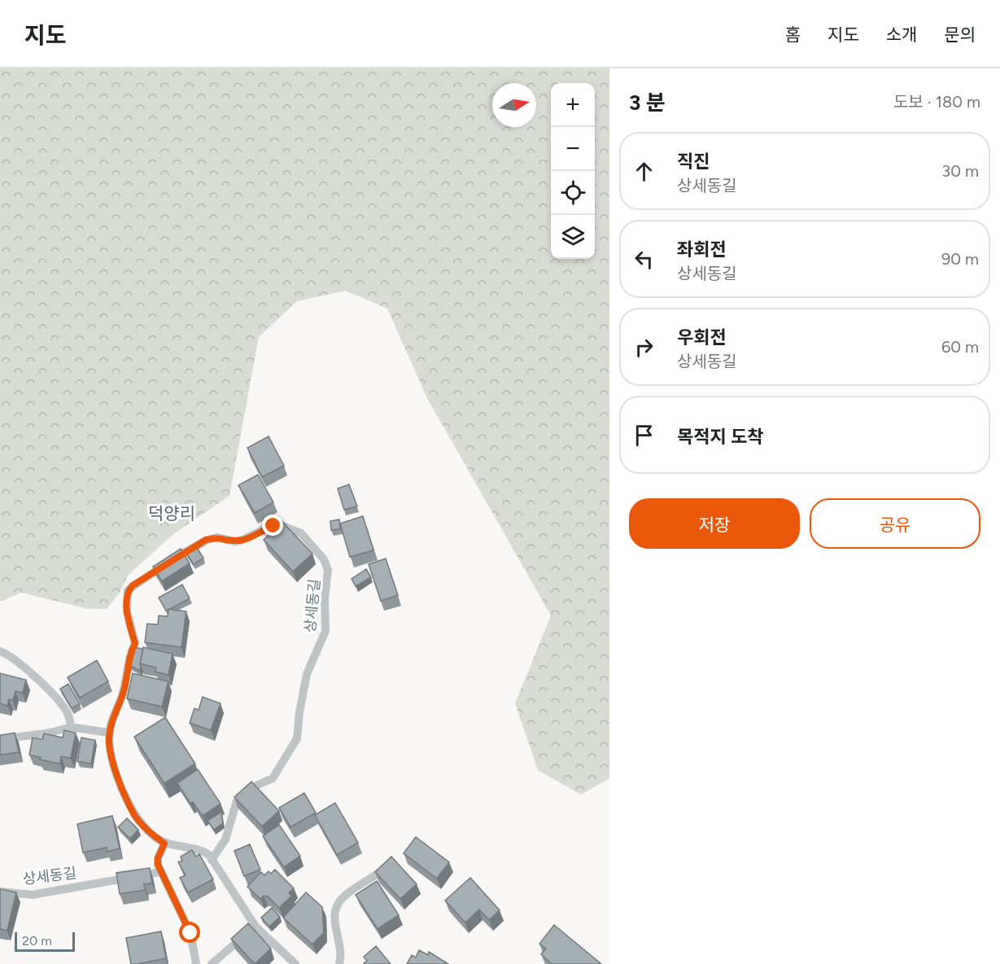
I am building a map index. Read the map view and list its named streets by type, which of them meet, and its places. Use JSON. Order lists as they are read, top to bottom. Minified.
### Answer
{"streets":{"lane":["상세동길"]},"districts":["덕양리"],"scale_bar":"20 m","north":"right","page":{"header":"지도","nav":["홈","지도","소개","문의"],"heading":["3 분","도보 · 180 m"],"map_buttons":["+","−"],"list":[["직진","상세동길","30 m"],["좌회전","상세동길","90 m"],["우회전","상세동길","60 m"],"목적지 도착"],"buttons":["저장","공유"],"scale":"20 m"}}
